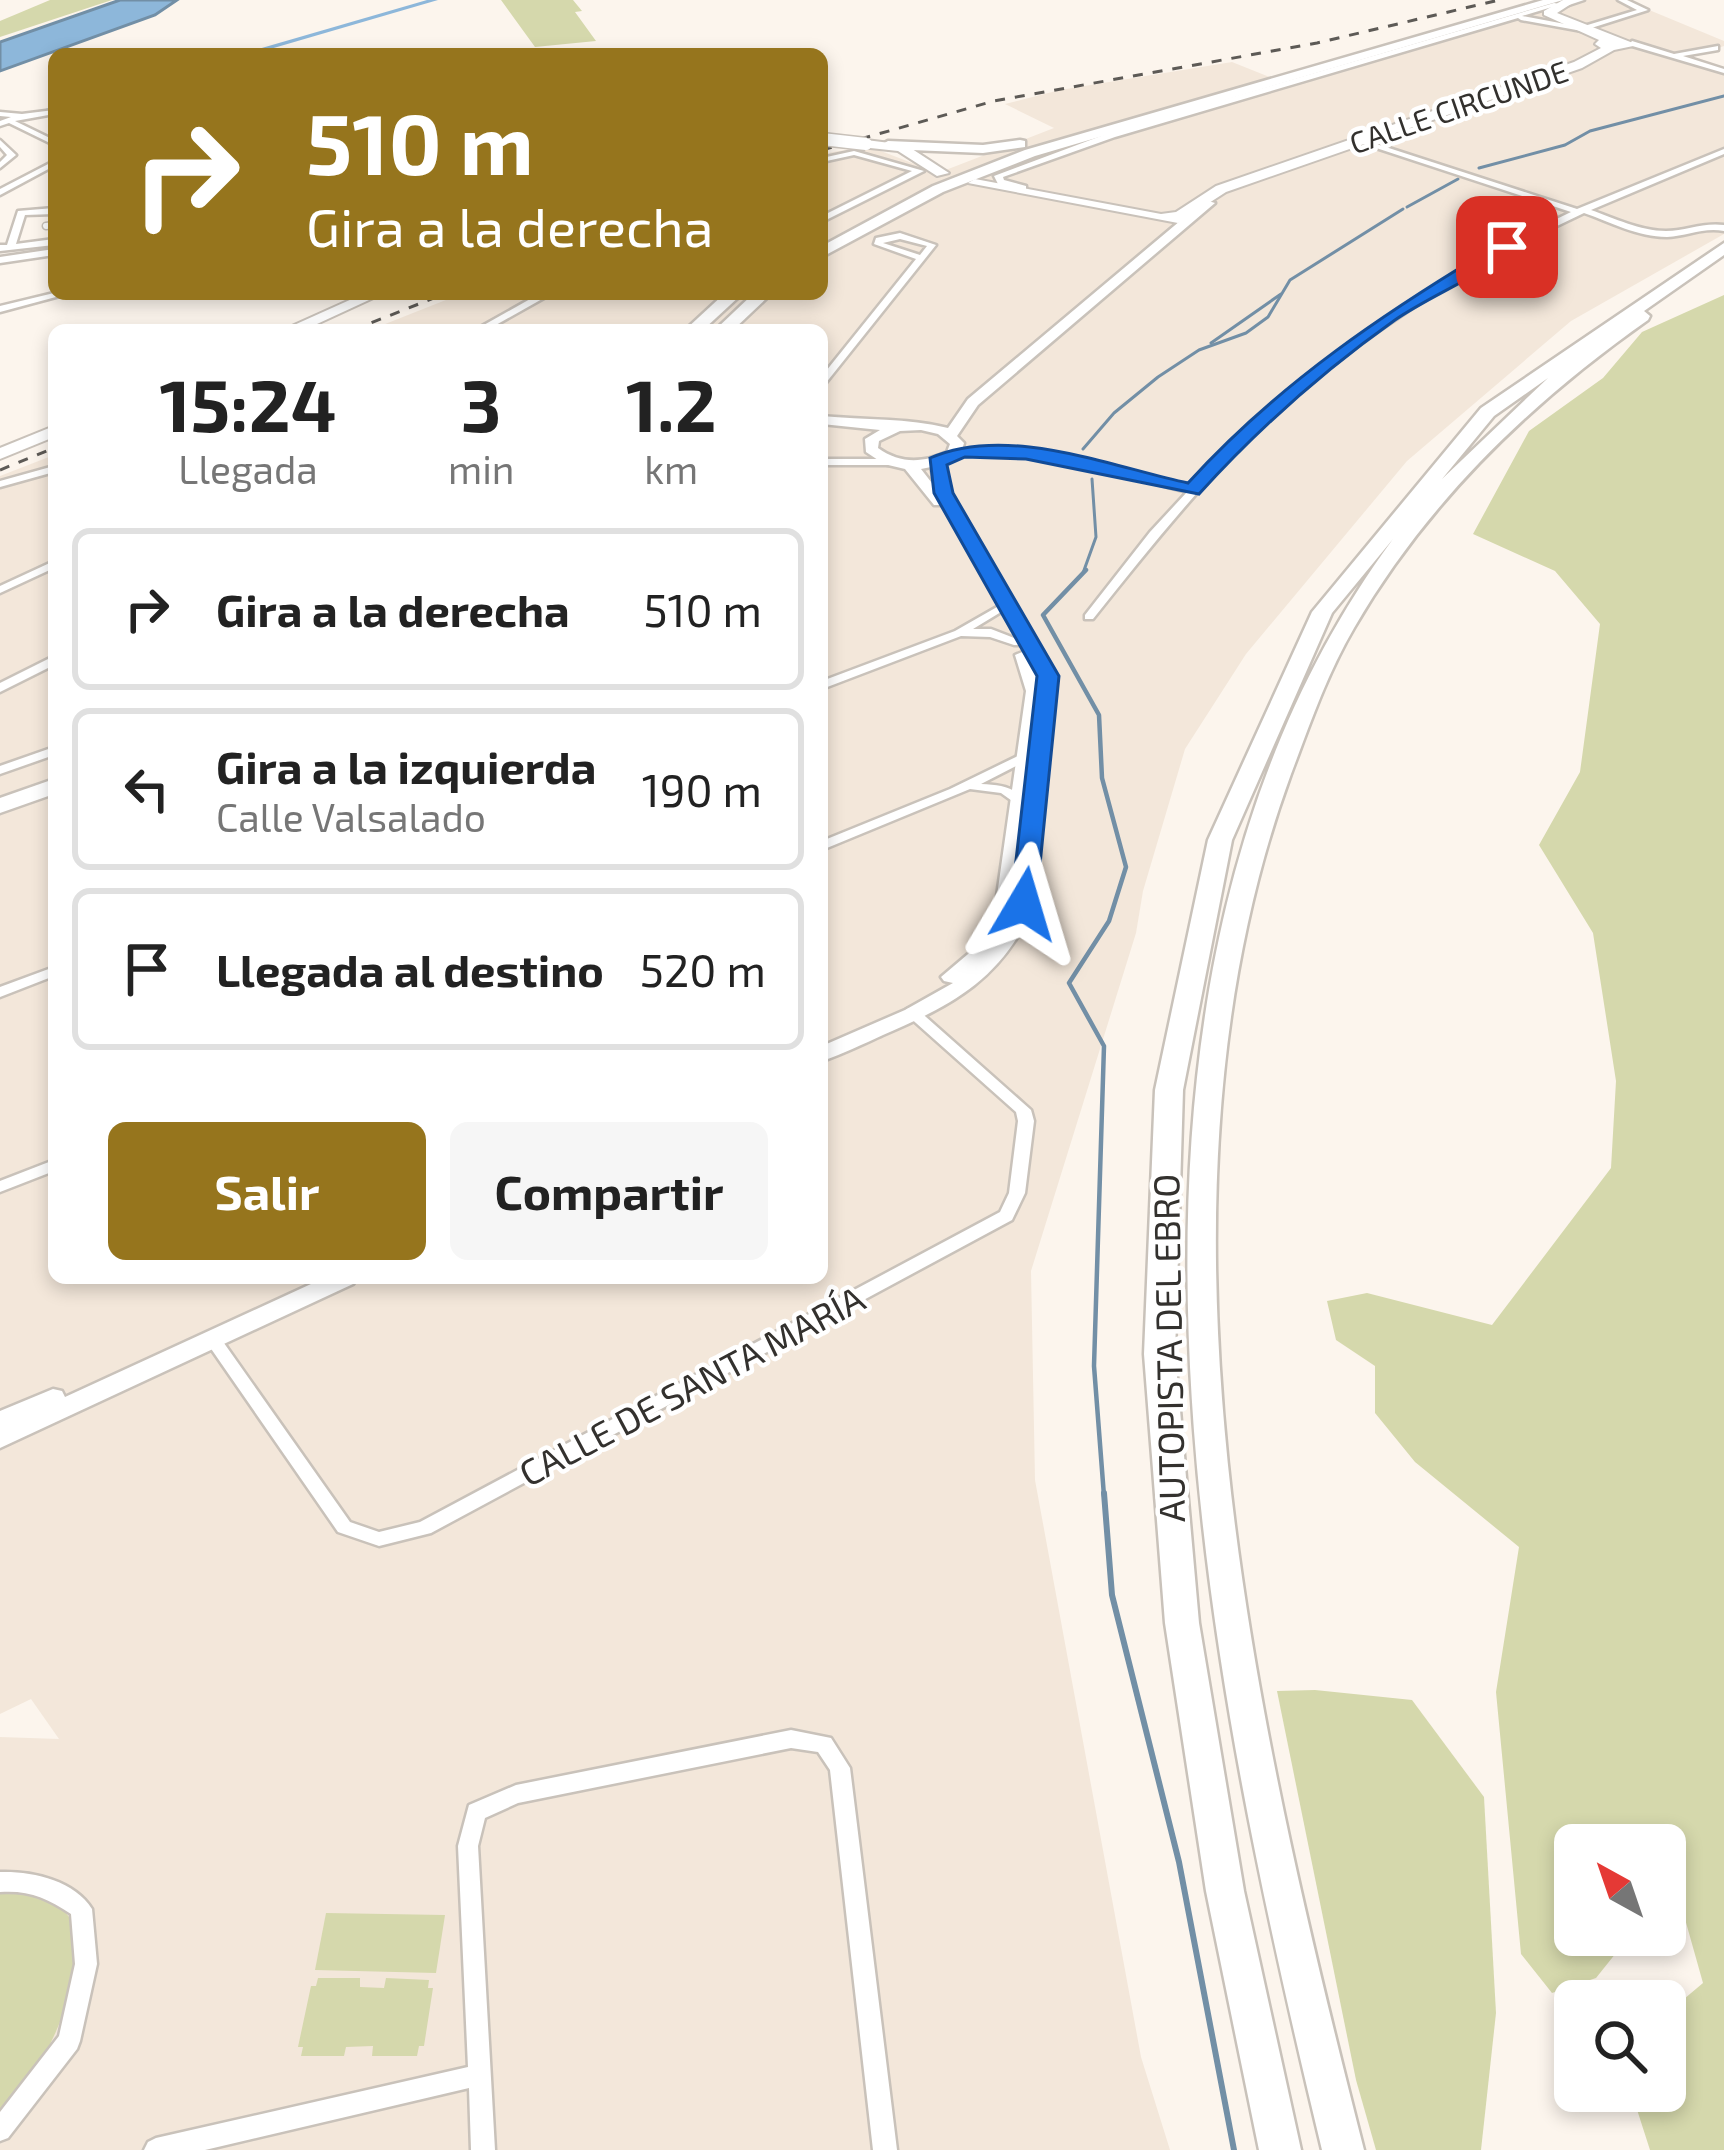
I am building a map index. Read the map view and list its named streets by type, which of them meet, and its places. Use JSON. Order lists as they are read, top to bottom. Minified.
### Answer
{"streets":{"highway":["AUTOPISTA DEL EBRO"],"main road":["CALLE CIRCUNDE"],"street":["CALLE DE SANTA MARÍA"]},"north":"top left","page":{"turn":["510 m","Gira a la derecha"],"eta":["15:24","Llegada","3","min","1.2","km"],"list":[{"name":"Gira a la derecha","value":"510 m"},{"name":"Gira a la izquierda","note":"Calle Valsalado","value":"190 m"},{"name":"Llegada al destino","value":"520 m"}],"buttons":["Salir","Compartir"]}}
